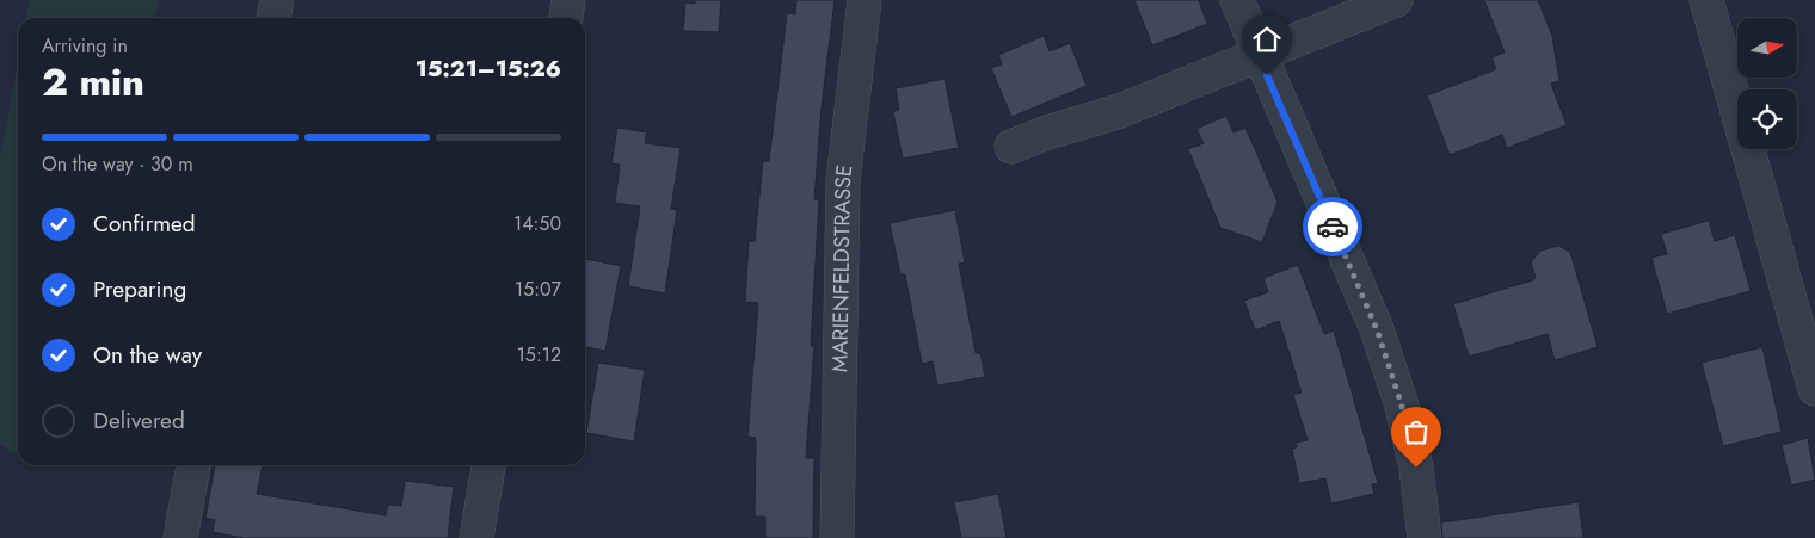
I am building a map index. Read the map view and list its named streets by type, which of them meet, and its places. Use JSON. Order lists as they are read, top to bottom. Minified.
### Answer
{"streets":{"street":["MARIENFELDSTRASSE"]},"north":"right","page":{"heading":["2 min","Arriving in","15:21–15:26"],"bar":"On the way · 30 m","list":[["Confirmed","14:50"],["Preparing","15:07"],["On the way","15:12"],"Delivered"]}}
